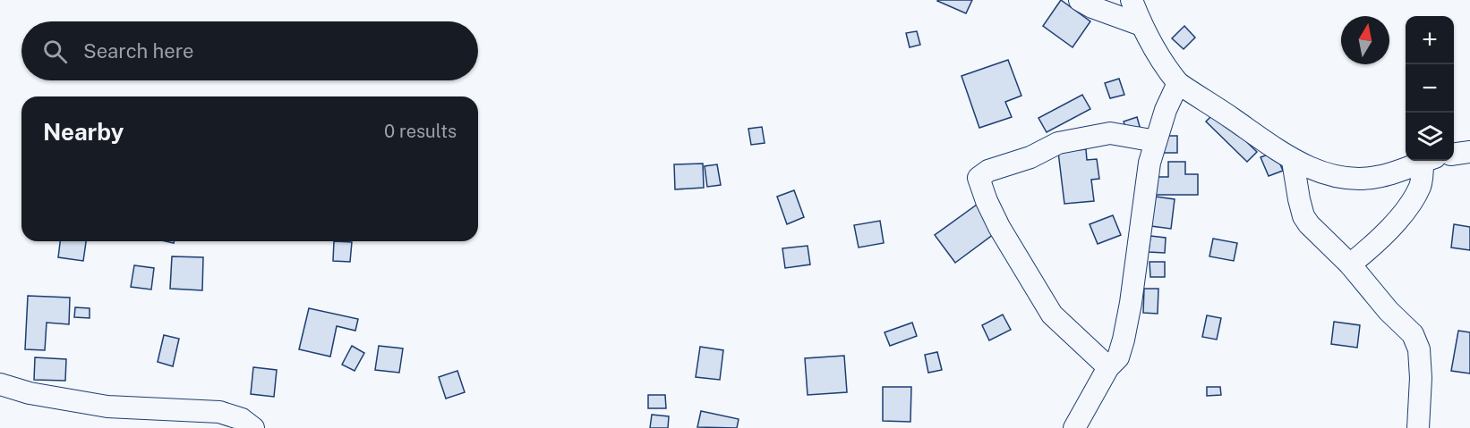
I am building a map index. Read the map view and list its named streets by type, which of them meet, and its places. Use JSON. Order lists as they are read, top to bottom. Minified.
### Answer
{"north":"top","page":{"map_buttons":["+","−"],"search":"Search here","heading":["Nearby","0 results"]}}
